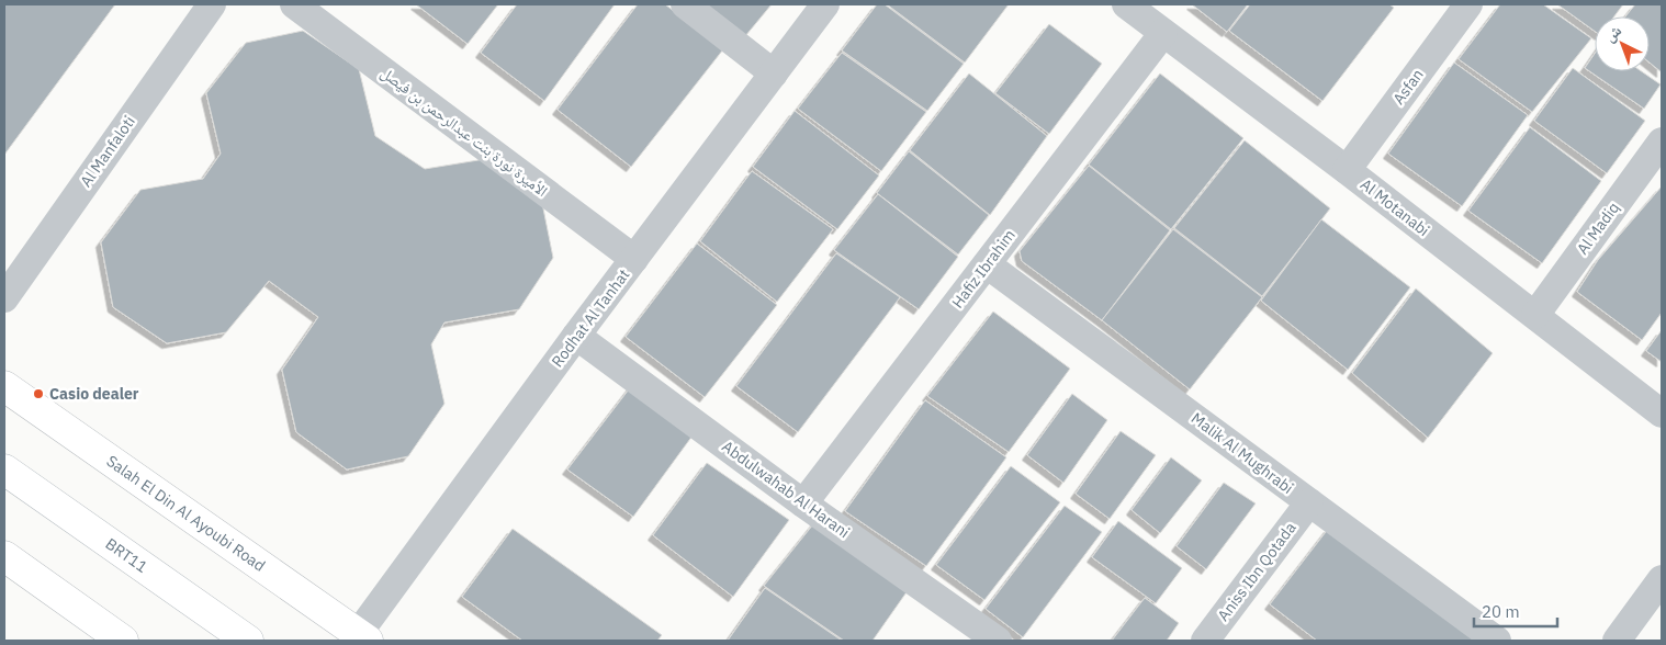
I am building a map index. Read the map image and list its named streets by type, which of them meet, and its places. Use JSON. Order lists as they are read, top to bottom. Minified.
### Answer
{"streets":{"main road":["Salah El Din Al Ayoubi Road","BRT11"],"street":["Asfan","الأميرة نورة بنت عبدالرحمن بن فيصل","Al Manfaloti","Al Motanabi","Al Madiq","Hafiz Ibrahim","Rodhat Al Tanhat","Malik Al Mughrabi","Abdulwahab Al Harani","Aniss Ibn Qotada"]},"crossings":[["Asfan","Al Motanabi"],["الأميرة نورة بنت عبدالرحمن بن فيصل","Rodhat Al Tanhat"],["Al Motanabi","Al Madiq"],["Al Motanabi","Hafiz Ibrahim"],["Hafiz Ibrahim","Malik Al Mughrabi"],["Hafiz Ibrahim","Abdulwahab Al Harani"],["Rodhat Al Tanhat","Abdulwahab Al Harani"],["Rodhat Al Tanhat","Salah El Din Al Ayoubi Road"],["Malik Al Mughrabi","Aniss Ibn Qotada"]],"places":["Casio dealer"],"scale_bar":"20 m","north":"top left"}
